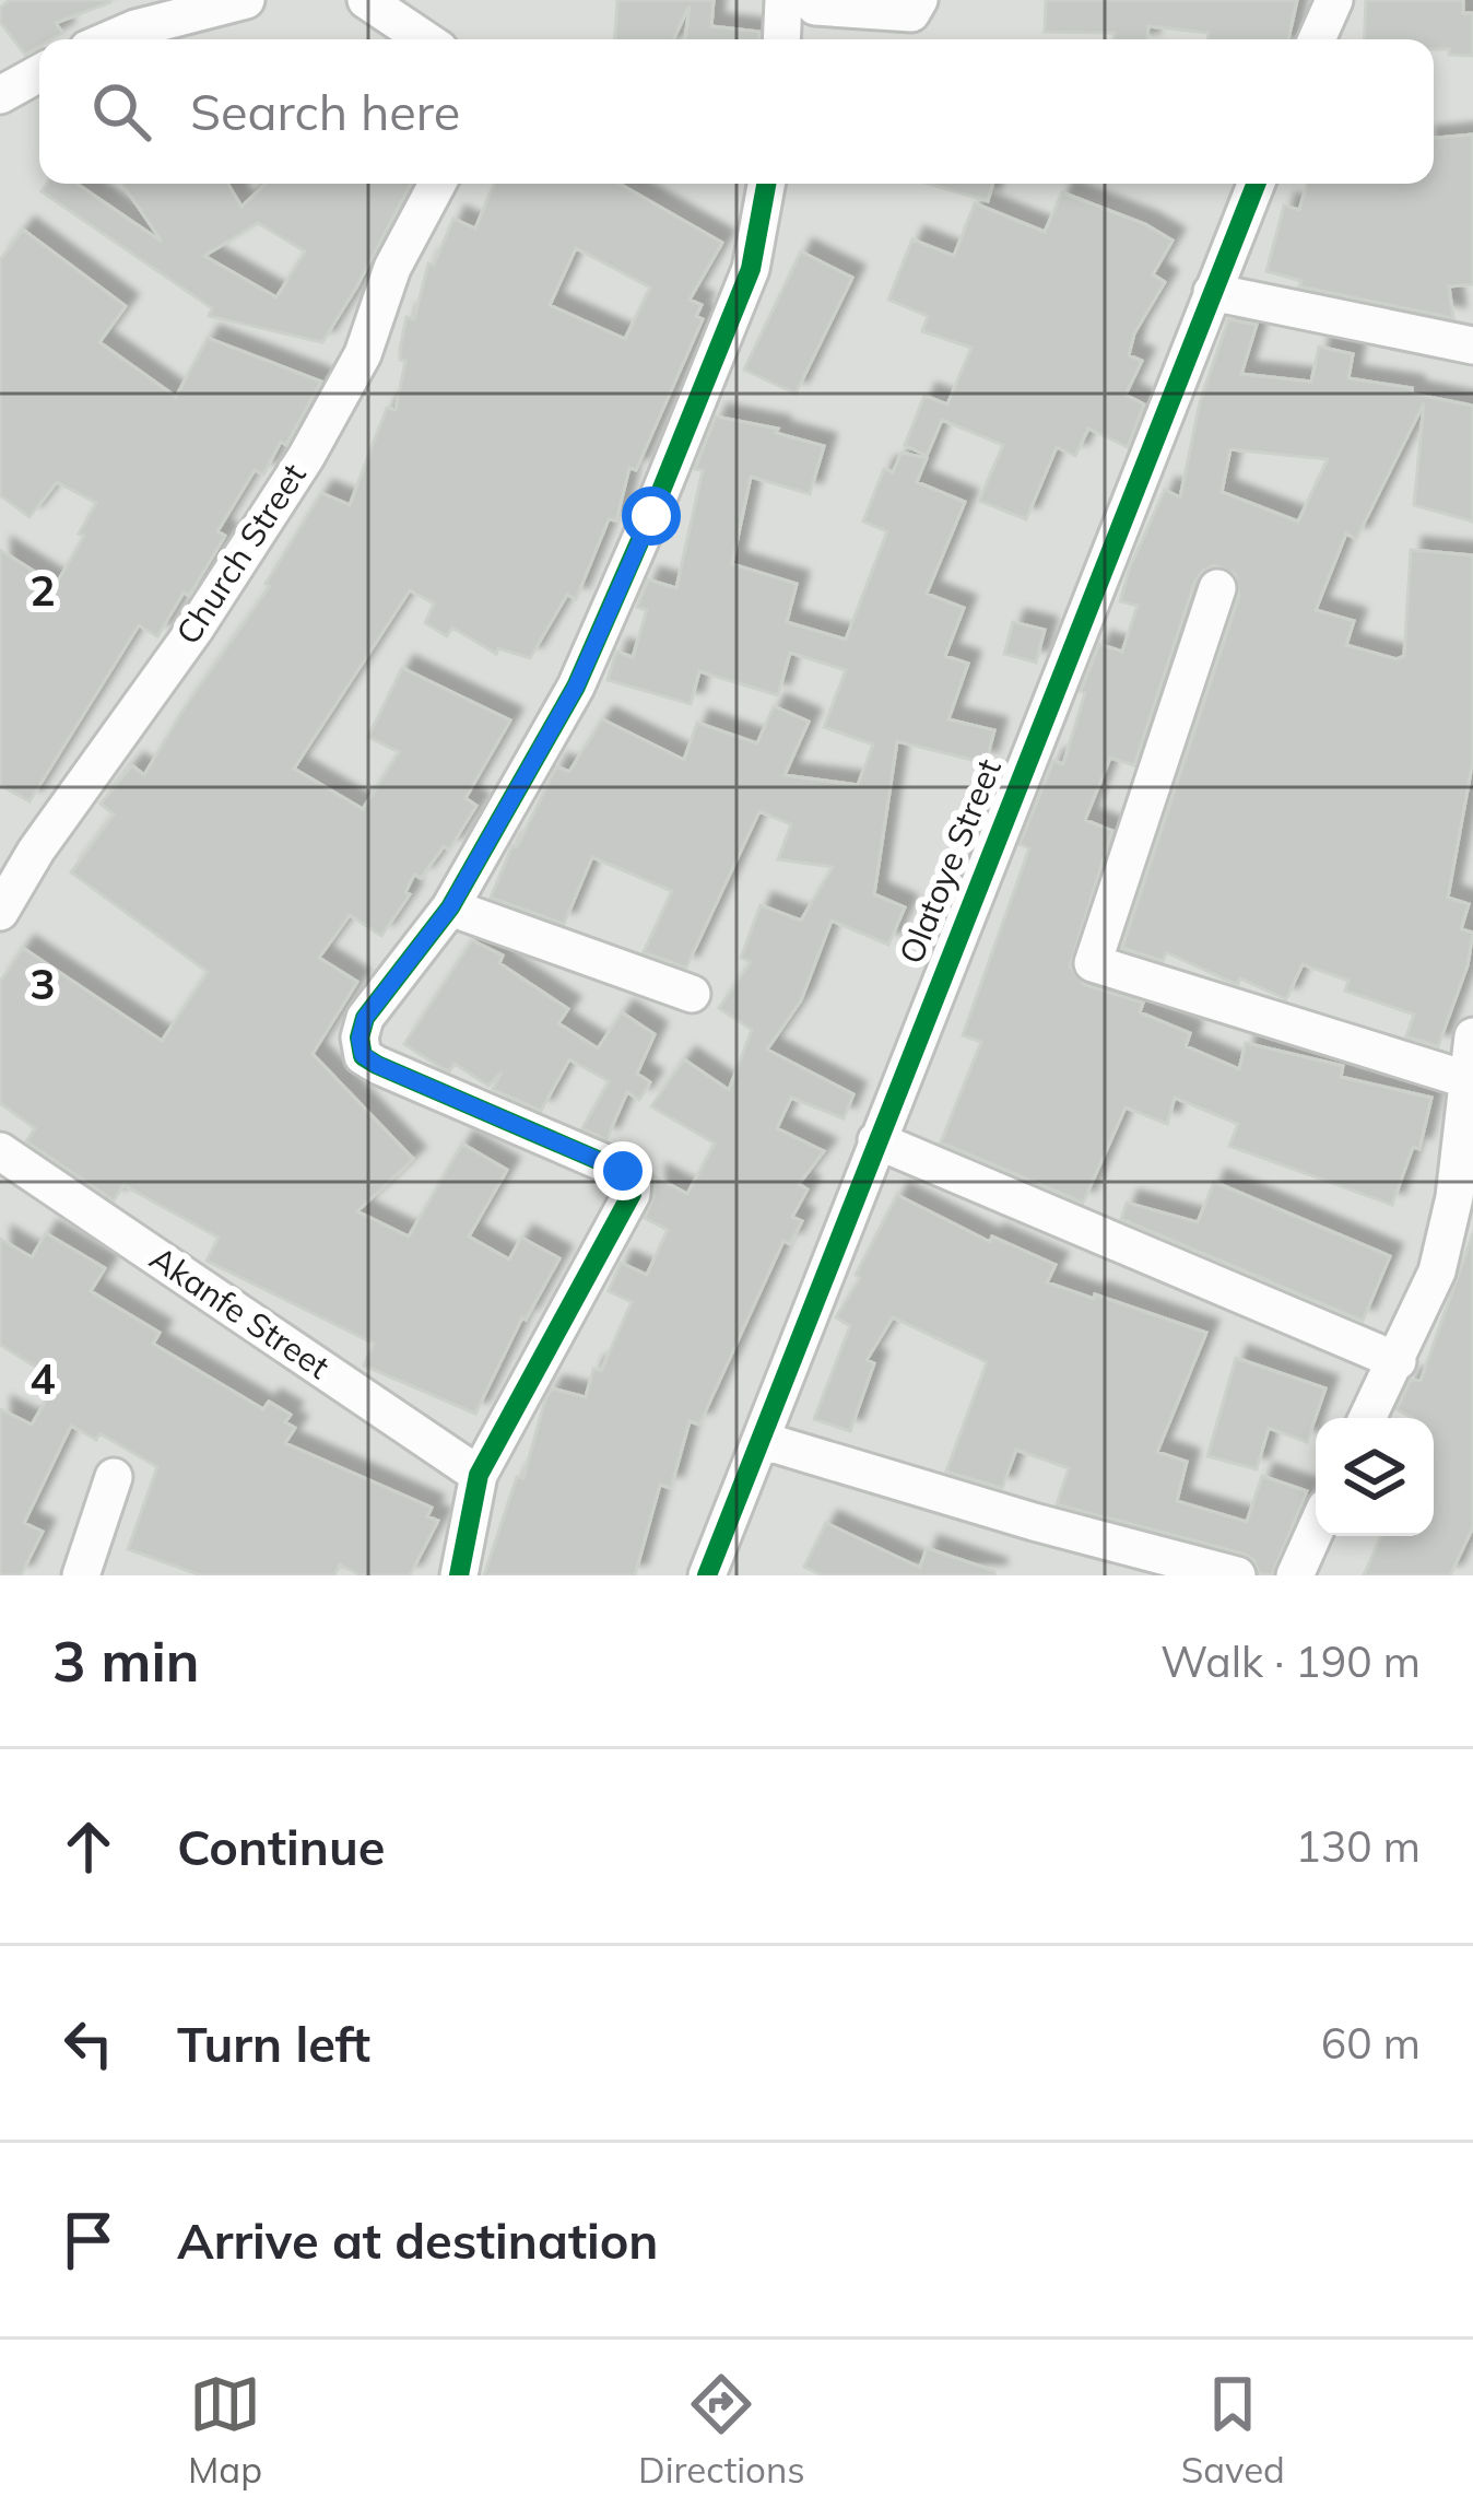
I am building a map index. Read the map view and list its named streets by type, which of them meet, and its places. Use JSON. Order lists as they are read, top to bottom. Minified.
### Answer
{"streets":{"street":["Church Street","Olatoye Street","Akanfe Street"]},"page":{"search":"Search here","heading":["3 min","Walk · 190 m"],"list":[["Continue","130 m"],["Turn left","60 m"],"Arrive at destination"],"nav":["Map","Directions","Saved"]},"grid":{"rows":["2","3","4"]}}
